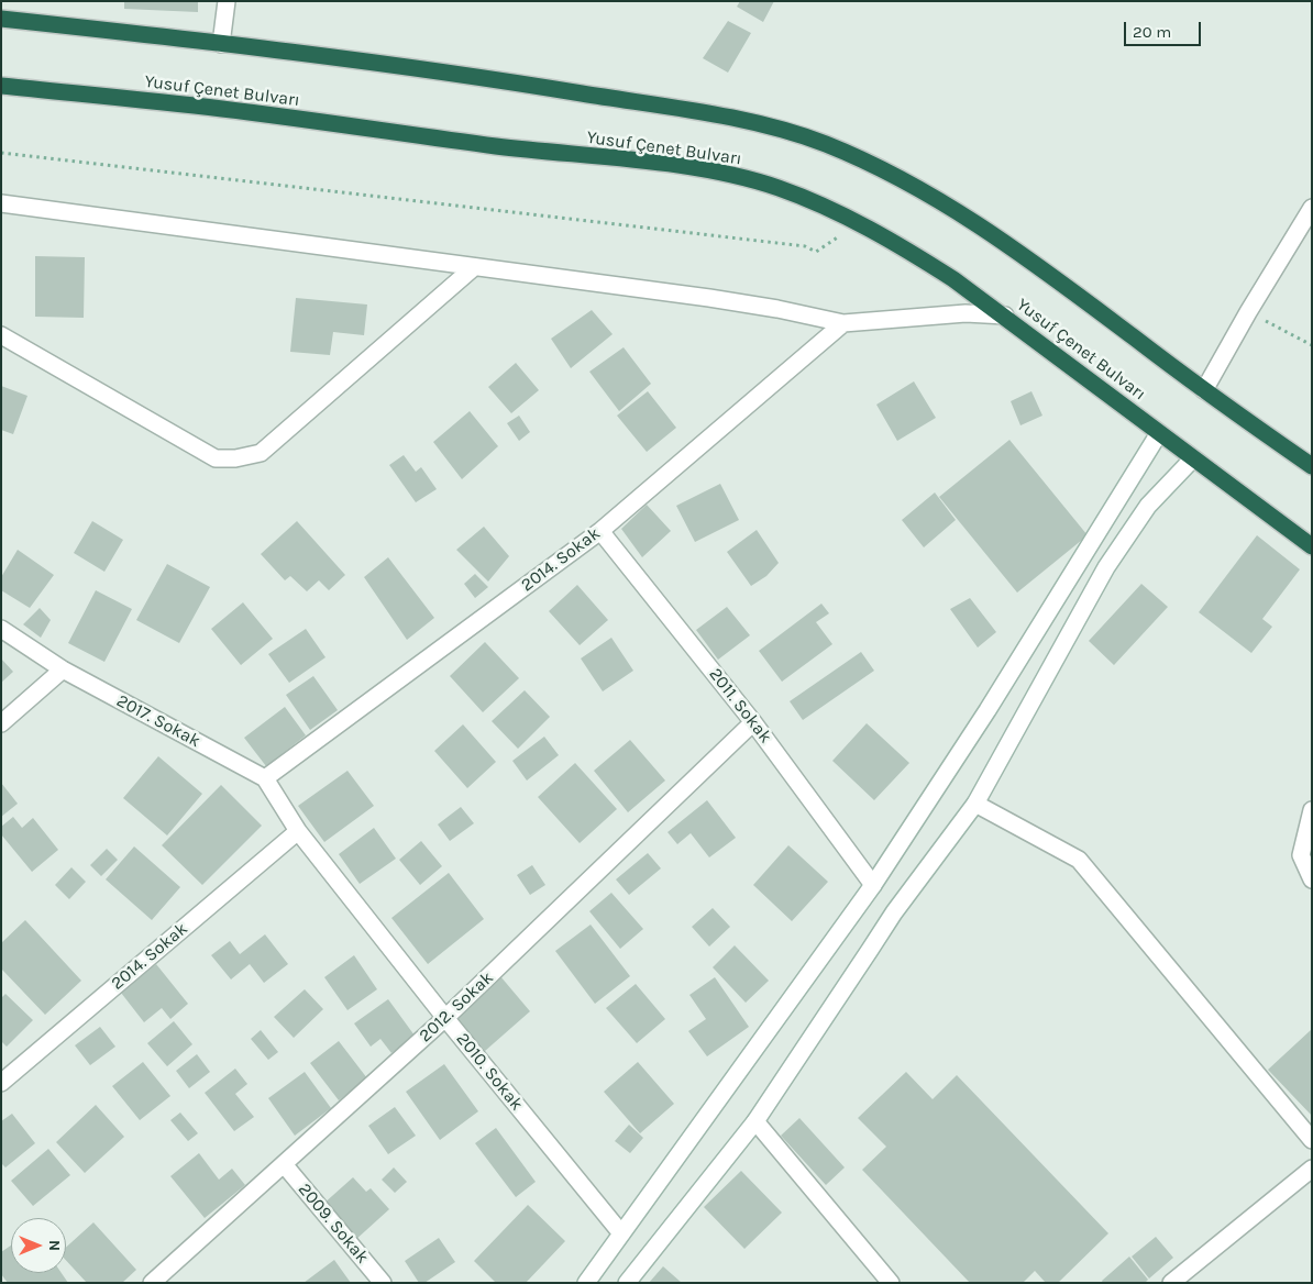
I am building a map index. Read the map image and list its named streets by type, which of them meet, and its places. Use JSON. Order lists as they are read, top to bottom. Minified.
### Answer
{"streets":{"highway":["Yusuf Çenet Bulvarı"],"street":["2014. Sokak","2011. Sokak","2017. Sokak","2012. Sokak","2010. Sokak","2009. Sokak"]},"crossings":[["2014. Sokak","2011. Sokak"],["2014. Sokak","2017. Sokak"],["2014. Sokak","2010. Sokak"],["2011. Sokak","2012. Sokak"],["2017. Sokak","2010. Sokak"],["2012. Sokak","2010. Sokak"],["2012. Sokak","2009. Sokak"]],"scale_bar":"20 m","north":"right"}
